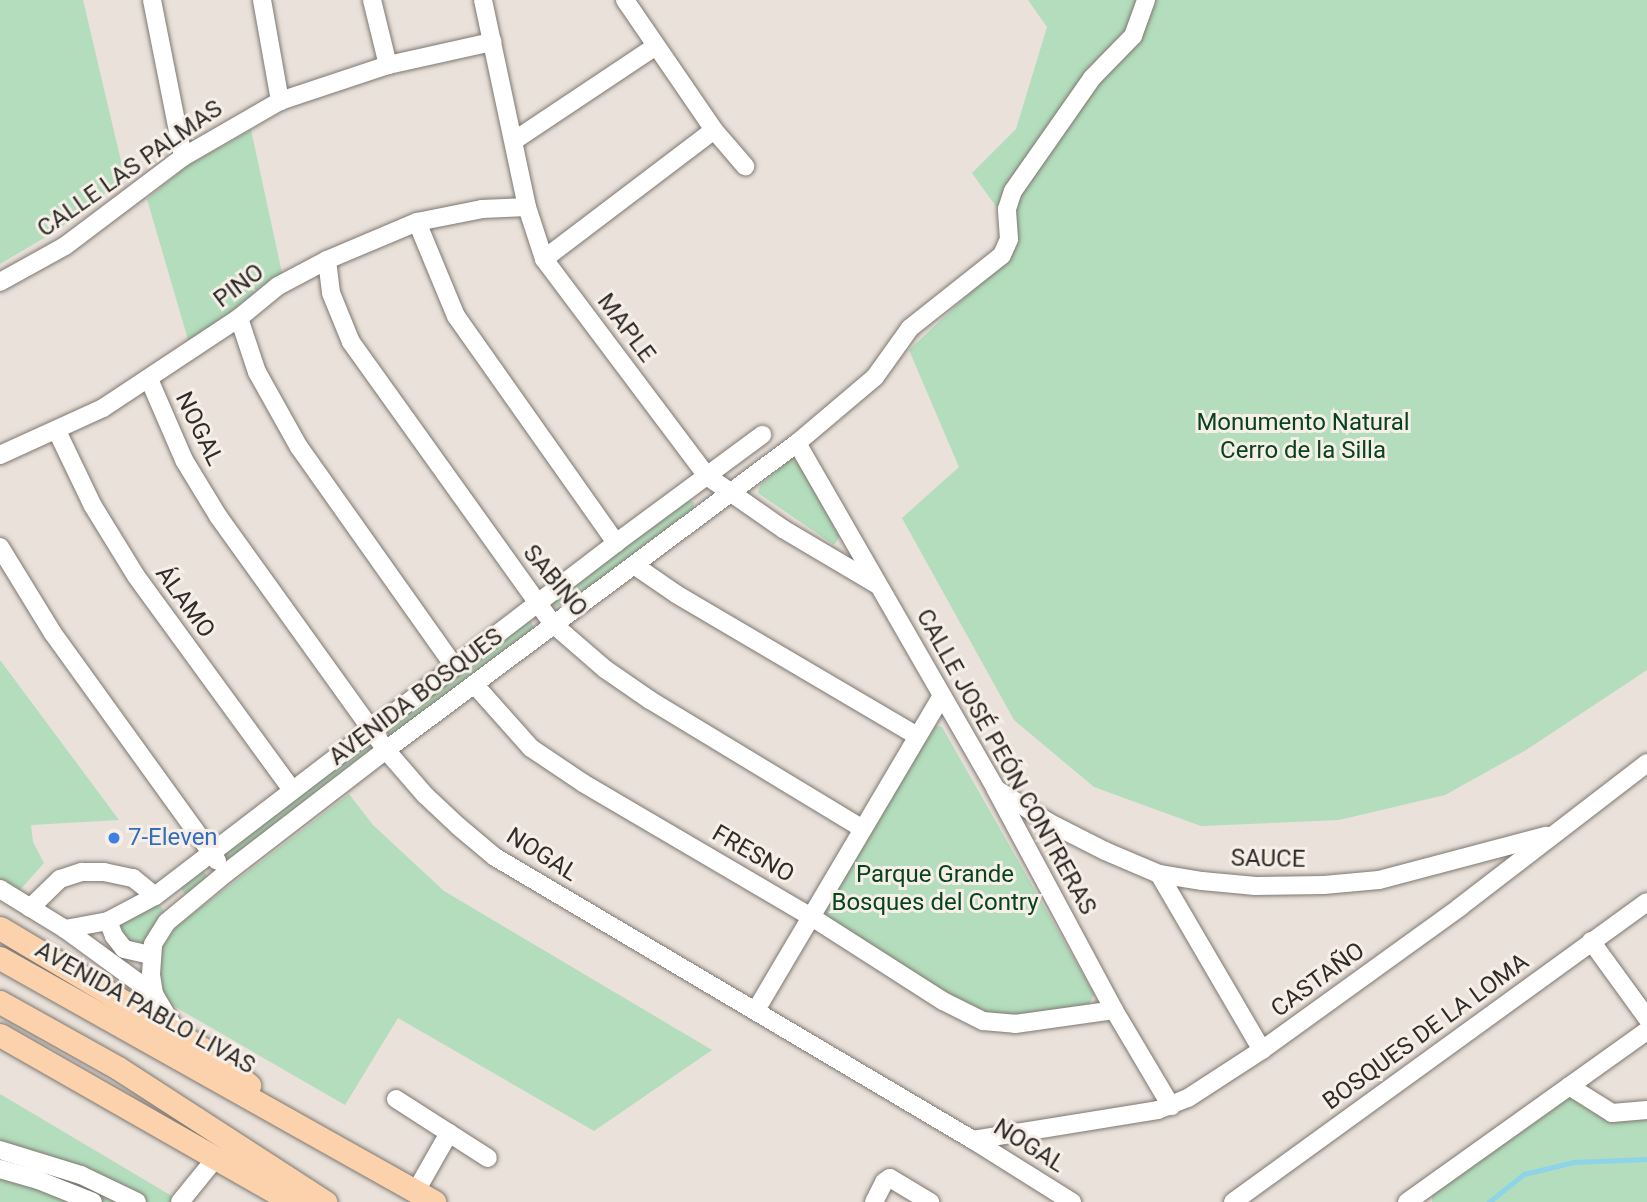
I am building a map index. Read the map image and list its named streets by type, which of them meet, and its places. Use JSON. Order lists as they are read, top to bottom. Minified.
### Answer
{"streets":{"main road":["AVENIDA PABLO LIVAS"],"street":["CALLE LAS PALMAS","PINO","MAPLE","NOGAL","SABINO","ÁLAMO","AVENIDA BOSQUES","CALLE JOSÉ PEÓN CONTRERAS","FRESNO","SAUCE","CASTAÑO","BOSQUES DE LA LOMA"]},"crossings":[["CALLE LAS PALMAS","MAPLE"],["PINO","MAPLE"],["PINO","NOGAL"],["PINO","SABINO"],["PINO","ÁLAMO"],["MAPLE","AVENIDA BOSQUES"],["MAPLE","CALLE JOSÉ PEÓN CONTRERAS"],["NOGAL","AVENIDA BOSQUES"],["NOGAL","CASTAÑO"],["SABINO","AVENIDA BOSQUES"],["ÁLAMO","AVENIDA BOSQUES"],["AVENIDA BOSQUES","CALLE JOSÉ PEÓN CONTRERAS"],["AVENIDA BOSQUES","FRESNO"],["CALLE JOSÉ PEÓN CONTRERAS","FRESNO"],["CALLE JOSÉ PEÓN CONTRERAS","SAUCE"],["CALLE JOSÉ PEÓN CONTRERAS","CASTAÑO"],["SAUCE","CASTAÑO"]],"parks":["Monumento Natural Cerro de la Silla","Parque Grande Bosques del Contry"],"places":["7-Eleven"]}
